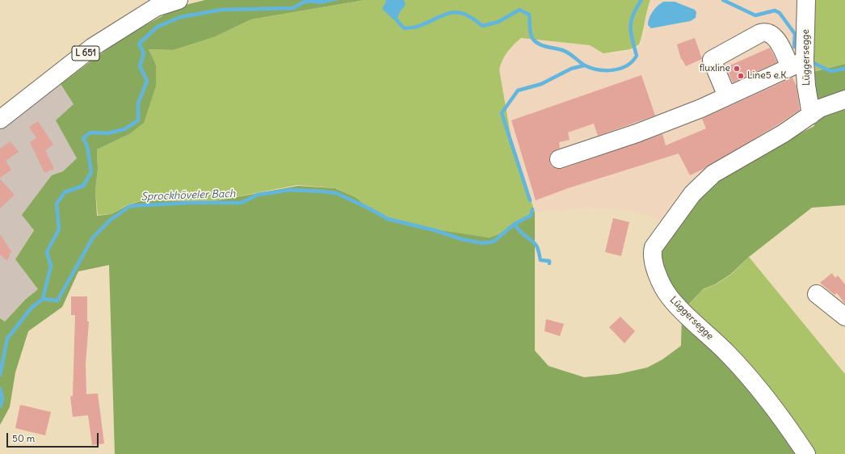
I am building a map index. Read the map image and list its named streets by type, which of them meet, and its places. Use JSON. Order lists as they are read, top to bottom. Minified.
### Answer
{"streets":{"street":["L 651","Lüggersegge"]},"water":["Sprockhöveler Bach"],"places":["fluxline","Line5 e.K."],"scale_bar":"50 m"}
